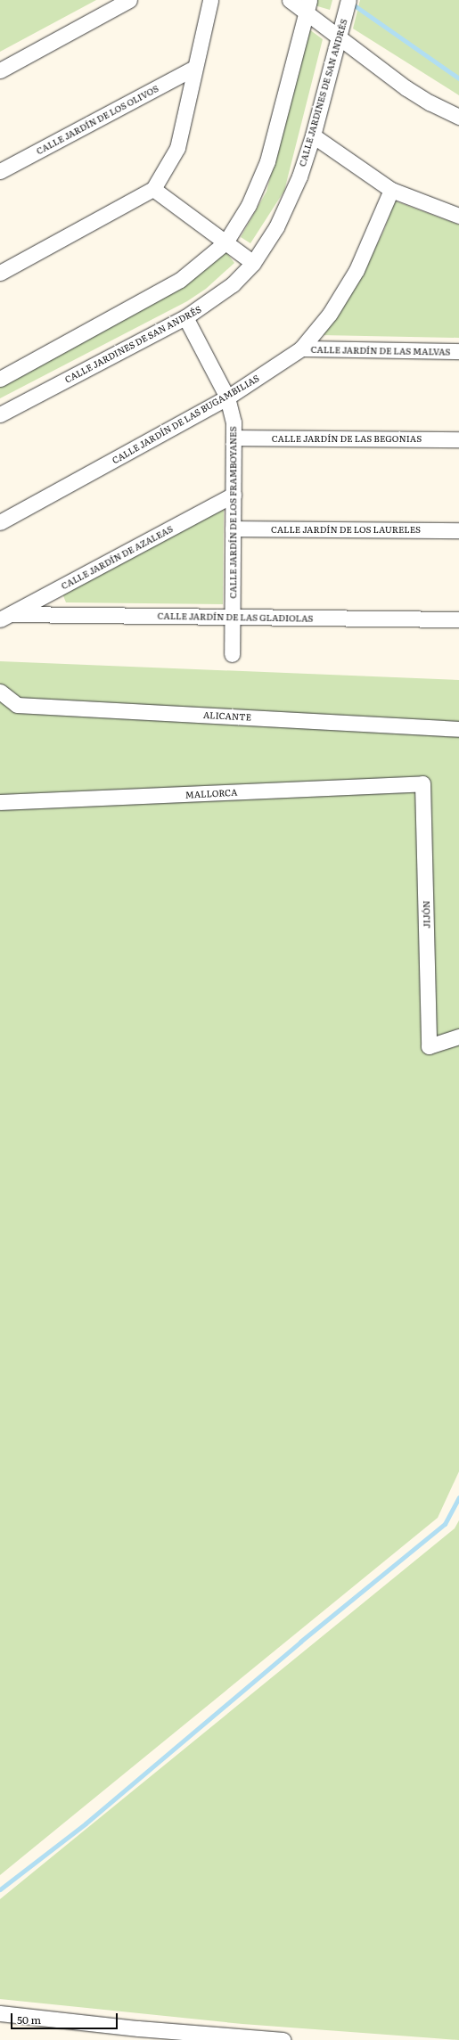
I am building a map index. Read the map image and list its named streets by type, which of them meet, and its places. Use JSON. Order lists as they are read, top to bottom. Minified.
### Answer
{"streets":{"street":["CALLE JARDINES DE SAN ANDRÉS","CALLE JARDÍN DE LOS OLIVOS","CALLE JARDÍN DE LAS MALVAS","CALLE JARDÍN DE LAS BUGAMBILIAS","CALLE JARDÍN DE LAS BEGONIAS","CALLE JARDÍN DE LOS FRAMBOYANES","CALLE JARDÍN DE LOS LAURELES","CALLE JARDÍN DE AZALEAS","CALLE JARDÍN DE LAS GLADIOLAS","ALICANTE","MALLORCA","JIJÓN"]},"crossings":[["CALLE JARDINES DE SAN ANDRÉS","CALLE JARDÍN DE LOS FRAMBOYANES"],["CALLE JARDÍN DE LAS MALVAS","CALLE JARDÍN DE LAS BUGAMBILIAS"],["CALLE JARDÍN DE LAS BUGAMBILIAS","CALLE JARDÍN DE LOS FRAMBOYANES"],["CALLE JARDÍN DE LAS BEGONIAS","CALLE JARDÍN DE LOS FRAMBOYANES"],["CALLE JARDÍN DE LOS FRAMBOYANES","CALLE JARDÍN DE LOS LAURELES"],["CALLE JARDÍN DE LOS FRAMBOYANES","CALLE JARDÍN DE AZALEAS"],["CALLE JARDÍN DE LOS FRAMBOYANES","CALLE JARDÍN DE LAS GLADIOLAS"],["CALLE JARDÍN DE AZALEAS","CALLE JARDÍN DE LAS GLADIOLAS"],["MALLORCA","JIJÓN"]],"scale_bar":"50 m"}
